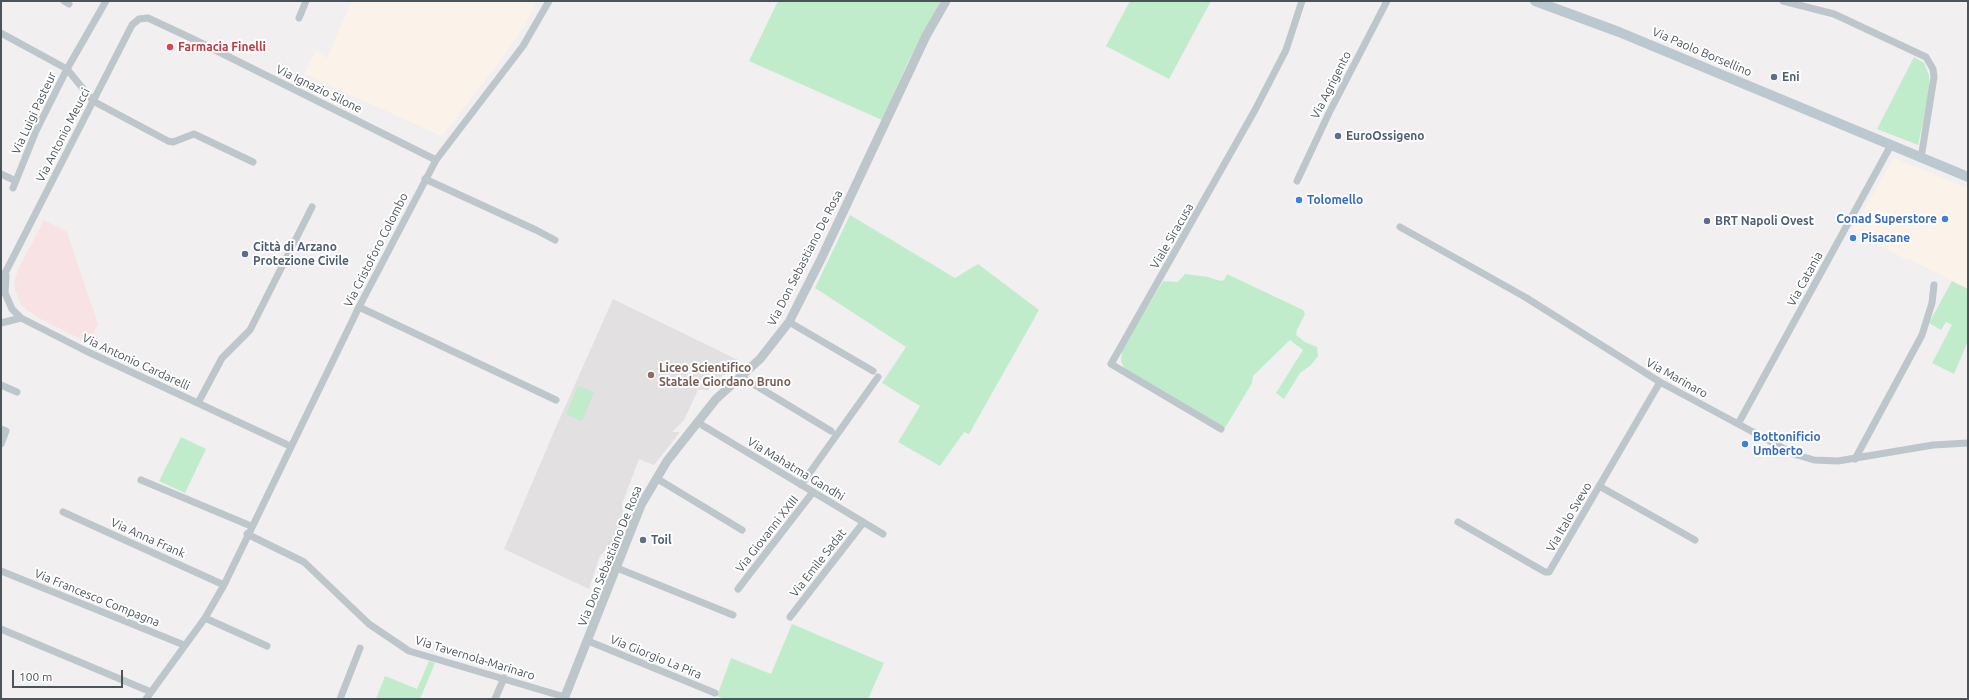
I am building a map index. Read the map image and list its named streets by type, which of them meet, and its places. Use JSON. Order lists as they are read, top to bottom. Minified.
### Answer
{"streets":{"main road":["Via Paolo Borsellino"],"street":["Via Agrigento","Via Ignazio Silone","Via Luigi Pasteur","Via Antonio Meucci","Viale Siracusa","Via Cristoforo Colombo","Via Don Sebastiano De Rosa","Via Catania","Via Antonio Cardarelli","Via Marinaro","Via Mahatma Gandhi","Via Italo Svevo","Via Giovanni XXIII","Via Anna Frank","Via Emile Sadat","Via Francesco Compagna","Via Giorgio La Pira","Via Tavernola-Marinaro"]},"crossings":[["Via Paolo Borsellino","Via Catania"],["Via Ignazio Silone","Via Antonio Meucci"],["Via Ignazio Silone","Via Cristoforo Colombo"],["Via Luigi Pasteur","Via Antonio Meucci"],["Via Antonio Meucci","Via Antonio Cardarelli"],["Via Cristoforo Colombo","Via Antonio Cardarelli"],["Via Cristoforo Colombo","Via Anna Frank"],["Via Cristoforo Colombo","Via Francesco Compagna"],["Via Cristoforo Colombo","Via Tavernola-Marinaro"],["Via Don Sebastiano De Rosa","Via Mahatma Gandhi"],["Via Don Sebastiano De Rosa","Via Giorgio La Pira"],["Via Don Sebastiano De Rosa","Via Tavernola-Marinaro"],["Via Catania","Via Marinaro"],["Via Marinaro","Via Italo Svevo"],["Via Mahatma Gandhi","Via Giovanni XXIII"],["Via Mahatma Gandhi","Via Emile Sadat"]],"places":["Farmacia Finelli","Eni","EuroOssigeno","Tolomello","Conad Superstore","BRT Napoli Ovest","Pisacane","Città di Arzano Protezione Civile","Liceo Scientifico Statale Giordano Bruno","Bottonificio Umberto","Toil"],"scale_bar":"100 m"}
